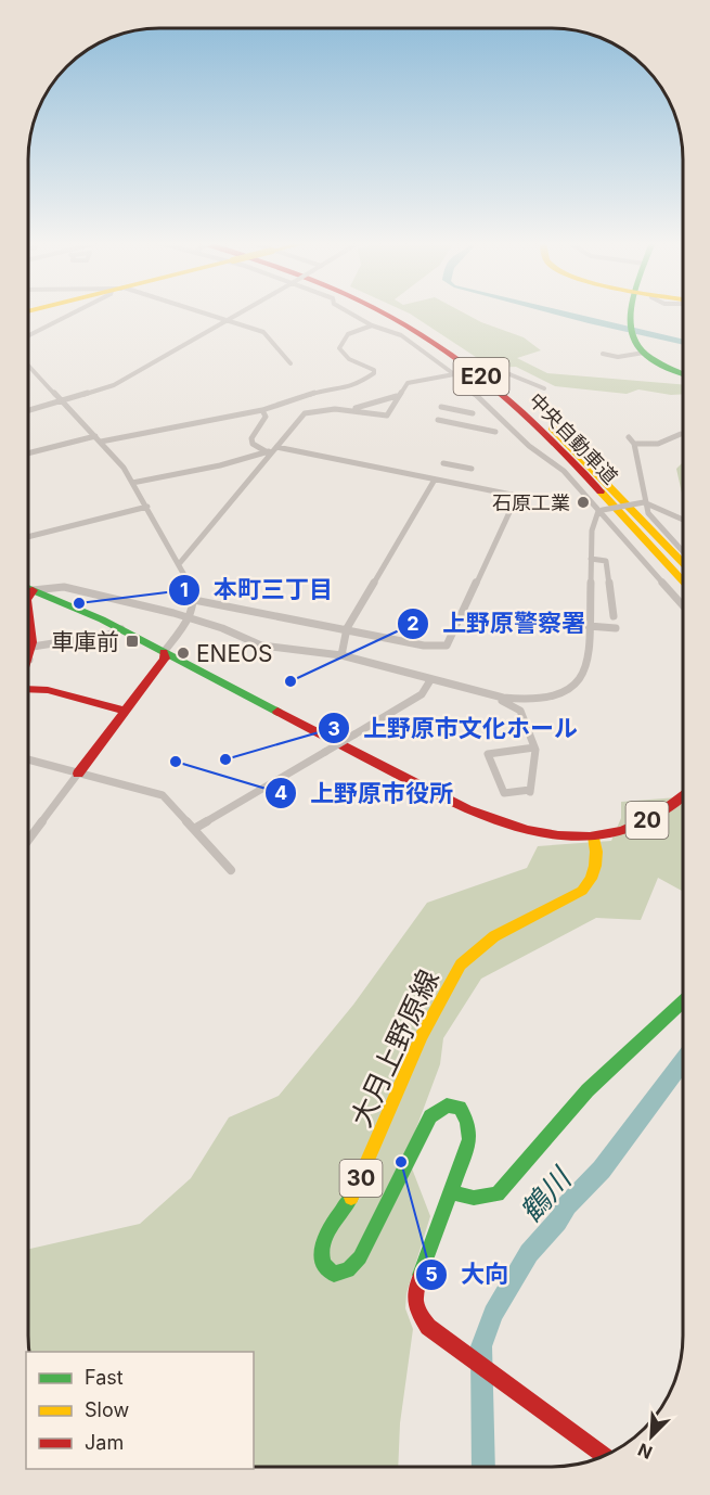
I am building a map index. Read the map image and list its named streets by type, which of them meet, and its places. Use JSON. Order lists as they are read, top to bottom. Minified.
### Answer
{"streets":{"main road":["E20","中央自動車道","20","大月上野原線","30"]},"crossings":[["20","大月上野原線"]],"water":["鶴川"],"places":{"other":["石原工業","本町三丁目","ENEOS","上野原警察署","上野原市文化ホール","上野原市役所","大向"],"transit":["車庫前"]},"legend":["Fast","Slow","Jam"],"north":"bottom left"}
